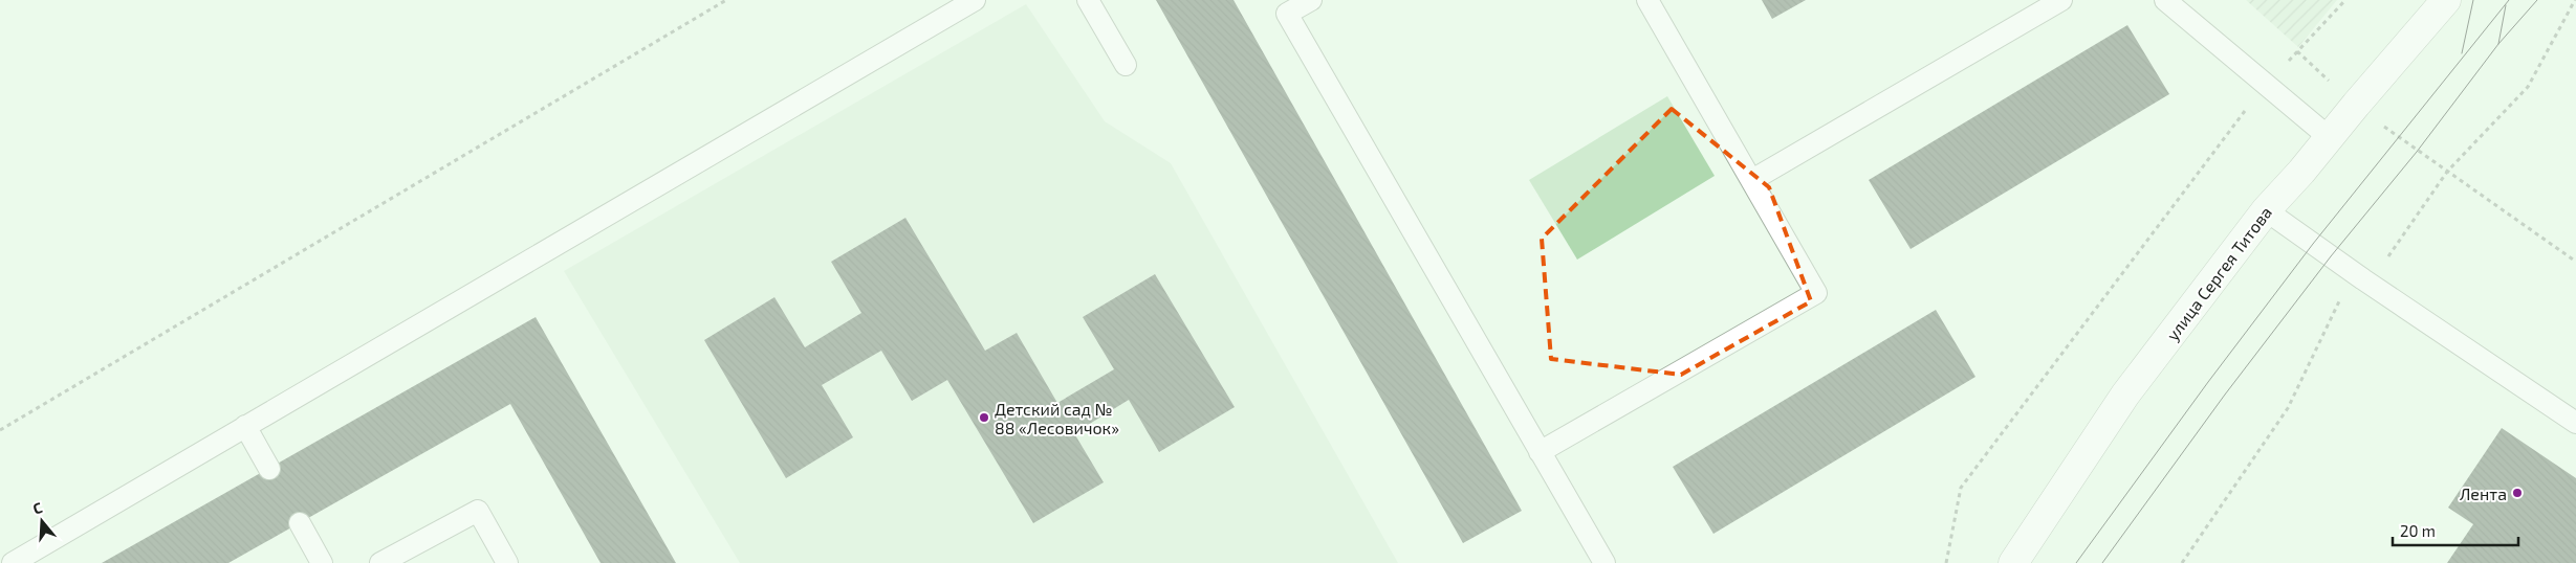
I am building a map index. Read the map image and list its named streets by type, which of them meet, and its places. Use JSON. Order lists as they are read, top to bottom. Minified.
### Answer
{"streets":{"main road":["улица Сергея Титова"]},"places":["Детский сад № 88 «Лесовичок»","Лента"],"scale_bar":"20 m","north":"top"}
